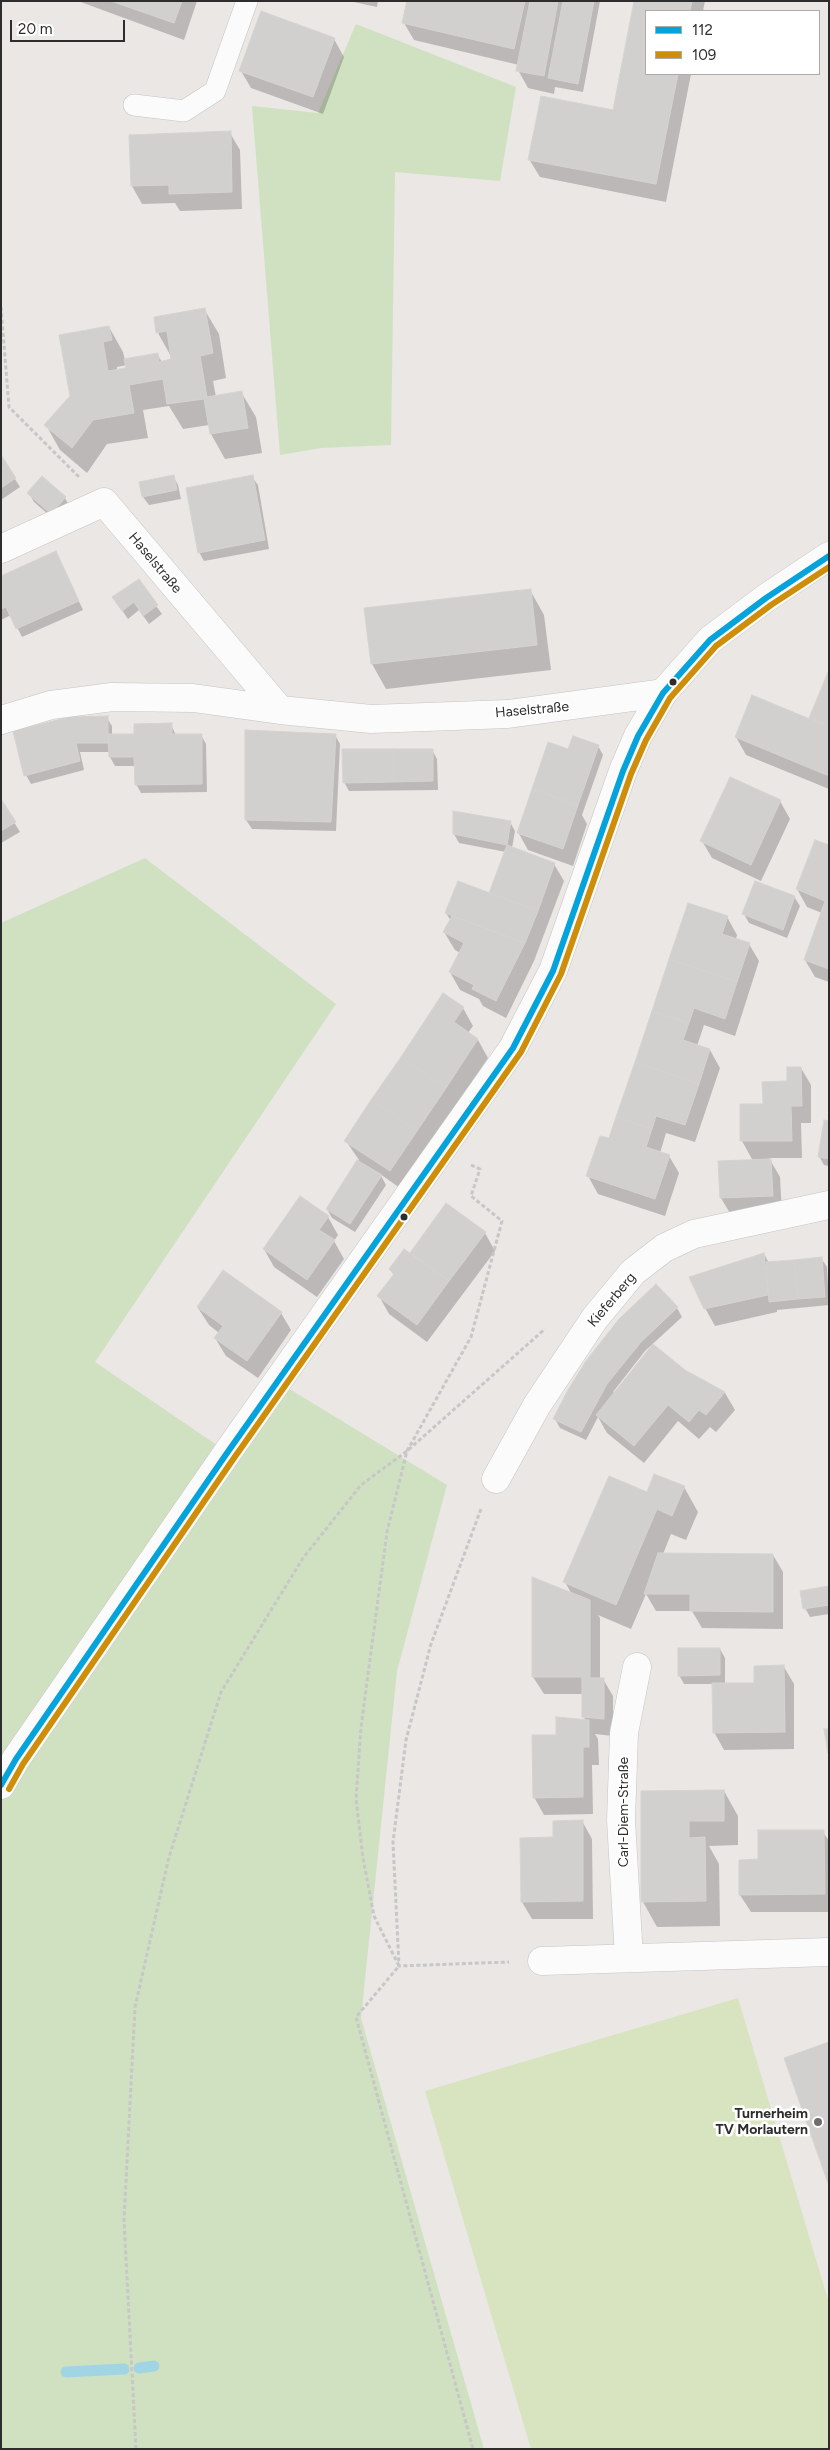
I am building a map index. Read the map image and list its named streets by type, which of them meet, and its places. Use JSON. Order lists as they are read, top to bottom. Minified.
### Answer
{"streets":{"street":["Haselstraße","Kieferberg","Carl-Diem-Straße"]},"places":["Turnerheim TV Morlautern"],"lines":["transit line 112","transit line 109"],"legend":["112","109"],"scale_bar":"20 m"}
